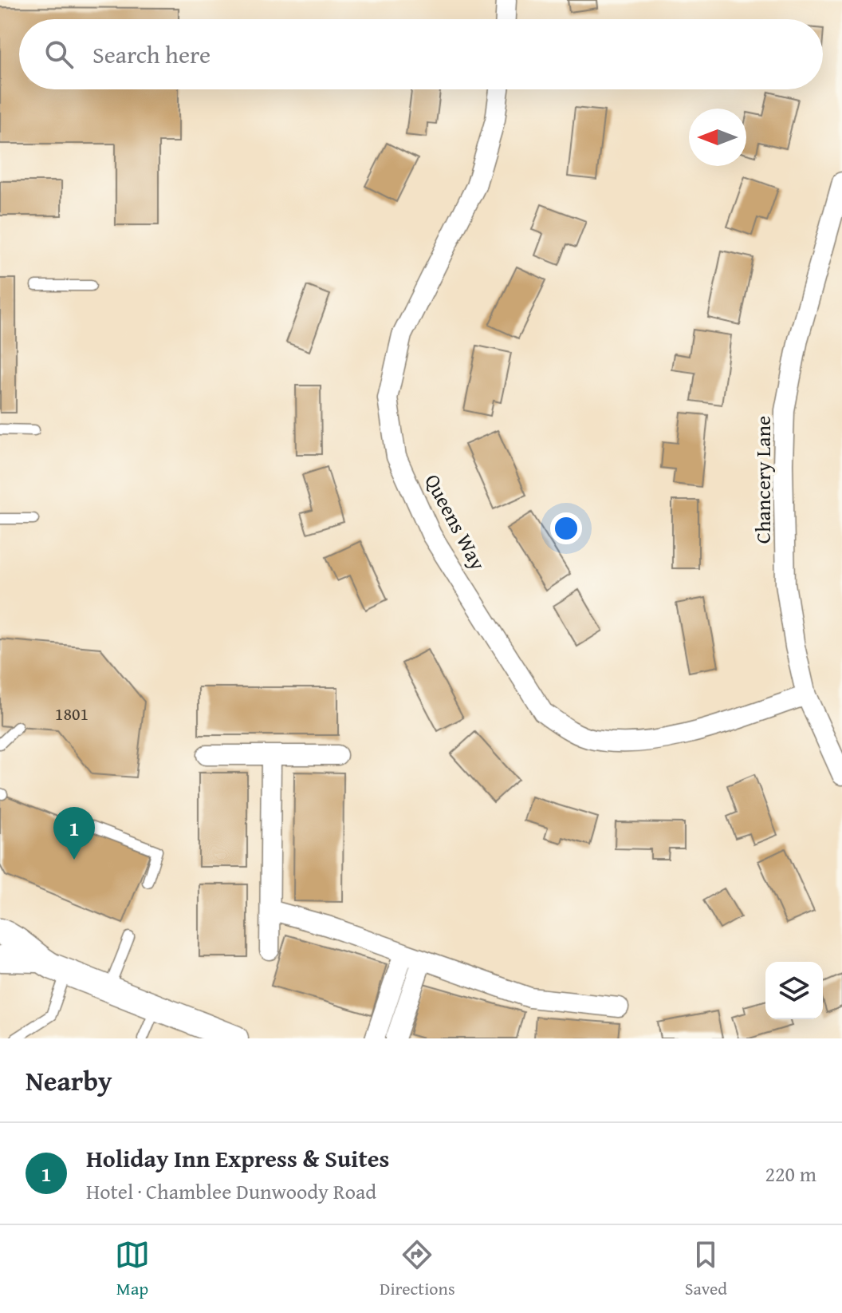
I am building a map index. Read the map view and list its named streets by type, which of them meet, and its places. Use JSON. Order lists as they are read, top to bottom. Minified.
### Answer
{"streets":{"street":["Chancery Lane","Queens Way"]},"crossings":[["Chancery Lane","Queens Way"]],"house_numbers":["1801"],"north":"left","page":{"search":"Search here","pins":"1","heading":"Nearby","list":[{"mark":"1","name":"Holiday Inn Express & Suites","note":"Hotel · Chamblee Dunwoody Road","value":"220 m"}],"nav":["Map","Directions","Saved"]}}
